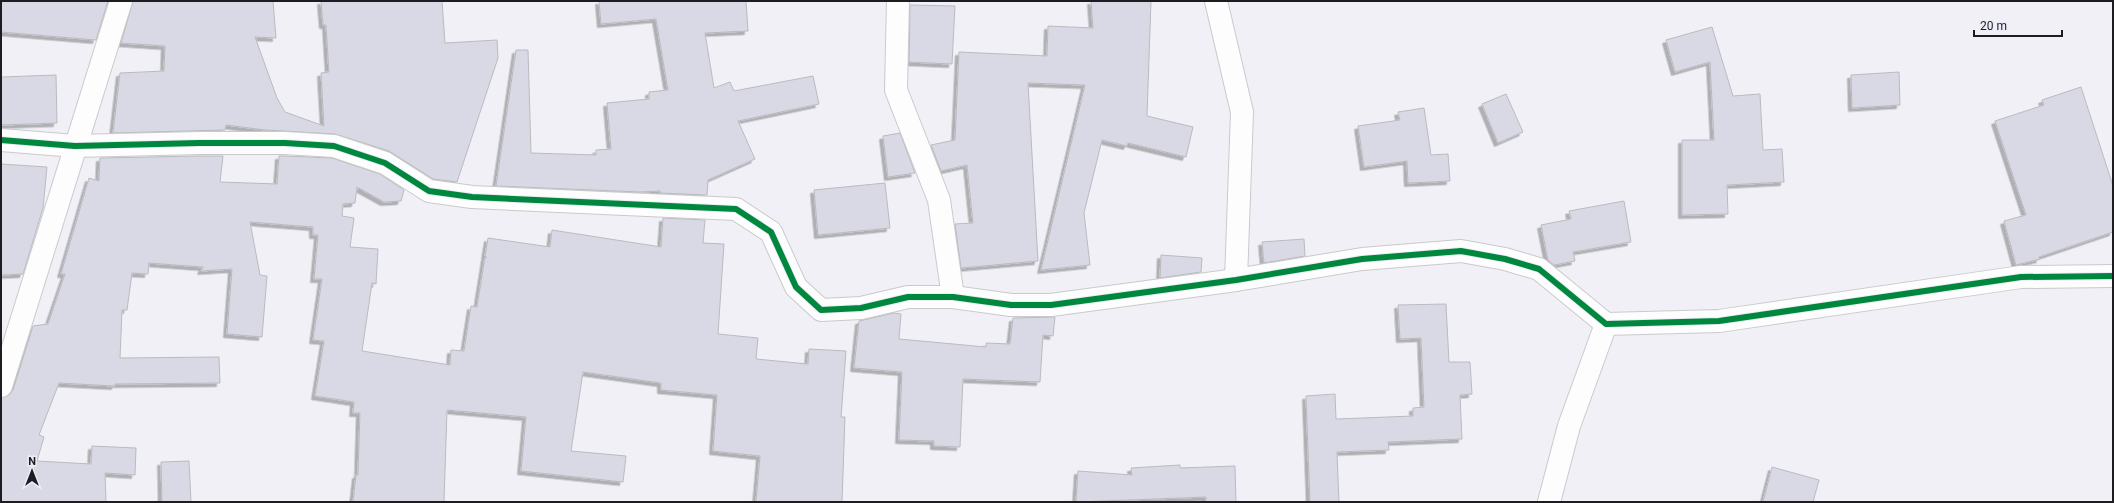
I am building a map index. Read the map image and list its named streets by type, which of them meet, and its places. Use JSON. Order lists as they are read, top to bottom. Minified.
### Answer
{"scale_bar":"20 m","north":"top"}
